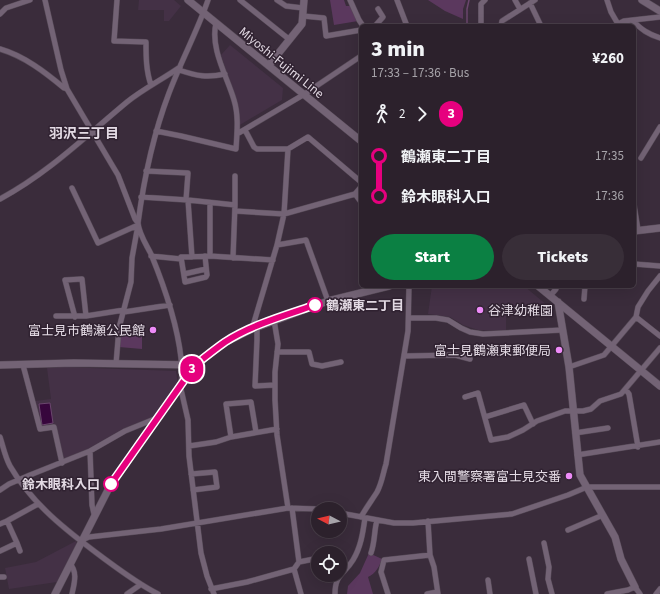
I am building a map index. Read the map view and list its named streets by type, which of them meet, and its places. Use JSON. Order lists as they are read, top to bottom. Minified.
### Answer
{"streets":{"main road":["Miyoshi-Fujimi Line"]},"districts":["羽沢三丁目"],"places":["鶴瀬東二丁目","谷津幼稚園","富士見市鶴瀬公民館","富士見鶴瀬東郵便局","東入間警察署富士見交番","鈴木眼科入口"],"lines":["bus line 3"],"north":"left","page":{"on_map":"3","heading":["3 min","17:33 – 17:36 · Bus","¥260"],"legs":["2","3"],"list":[{"name":"鶴瀬東二丁目","value":"17:35"},{"name":"鈴木眼科入口","value":"17:36"}],"buttons":["Start","Tickets"]}}
